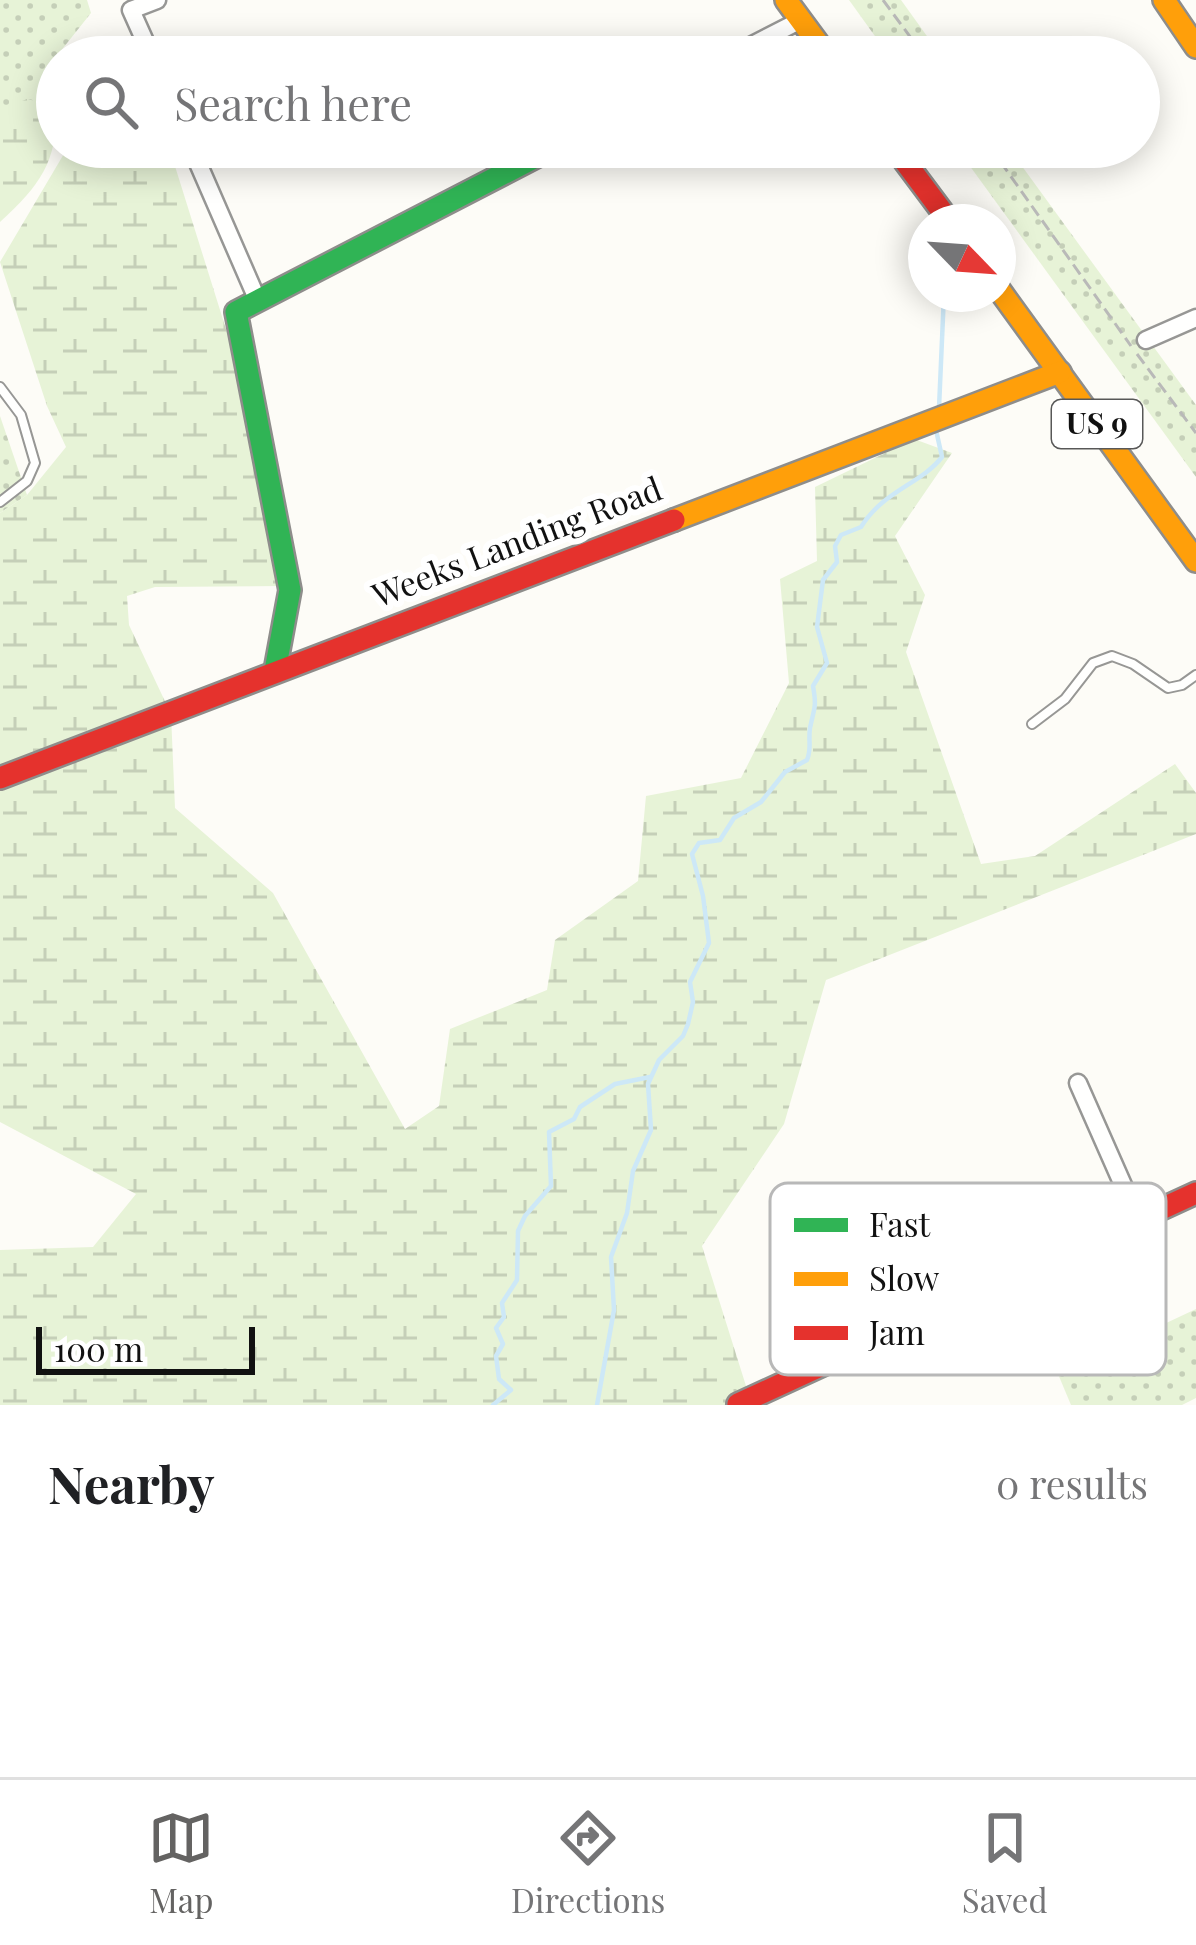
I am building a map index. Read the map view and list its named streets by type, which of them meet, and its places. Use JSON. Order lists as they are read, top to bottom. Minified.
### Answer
{"streets":{"street":["US 9","Weeks Landing Road"]},"crossings":[["US 9","Weeks Landing Road"]],"legend":["Fast","Slow","Jam"],"scale_bar":"100 m","north":"bottom right","page":{"search":"Search here","scale":"100 m","heading":["Nearby","0 results"],"nav":["Map","Directions","Saved"]}}
